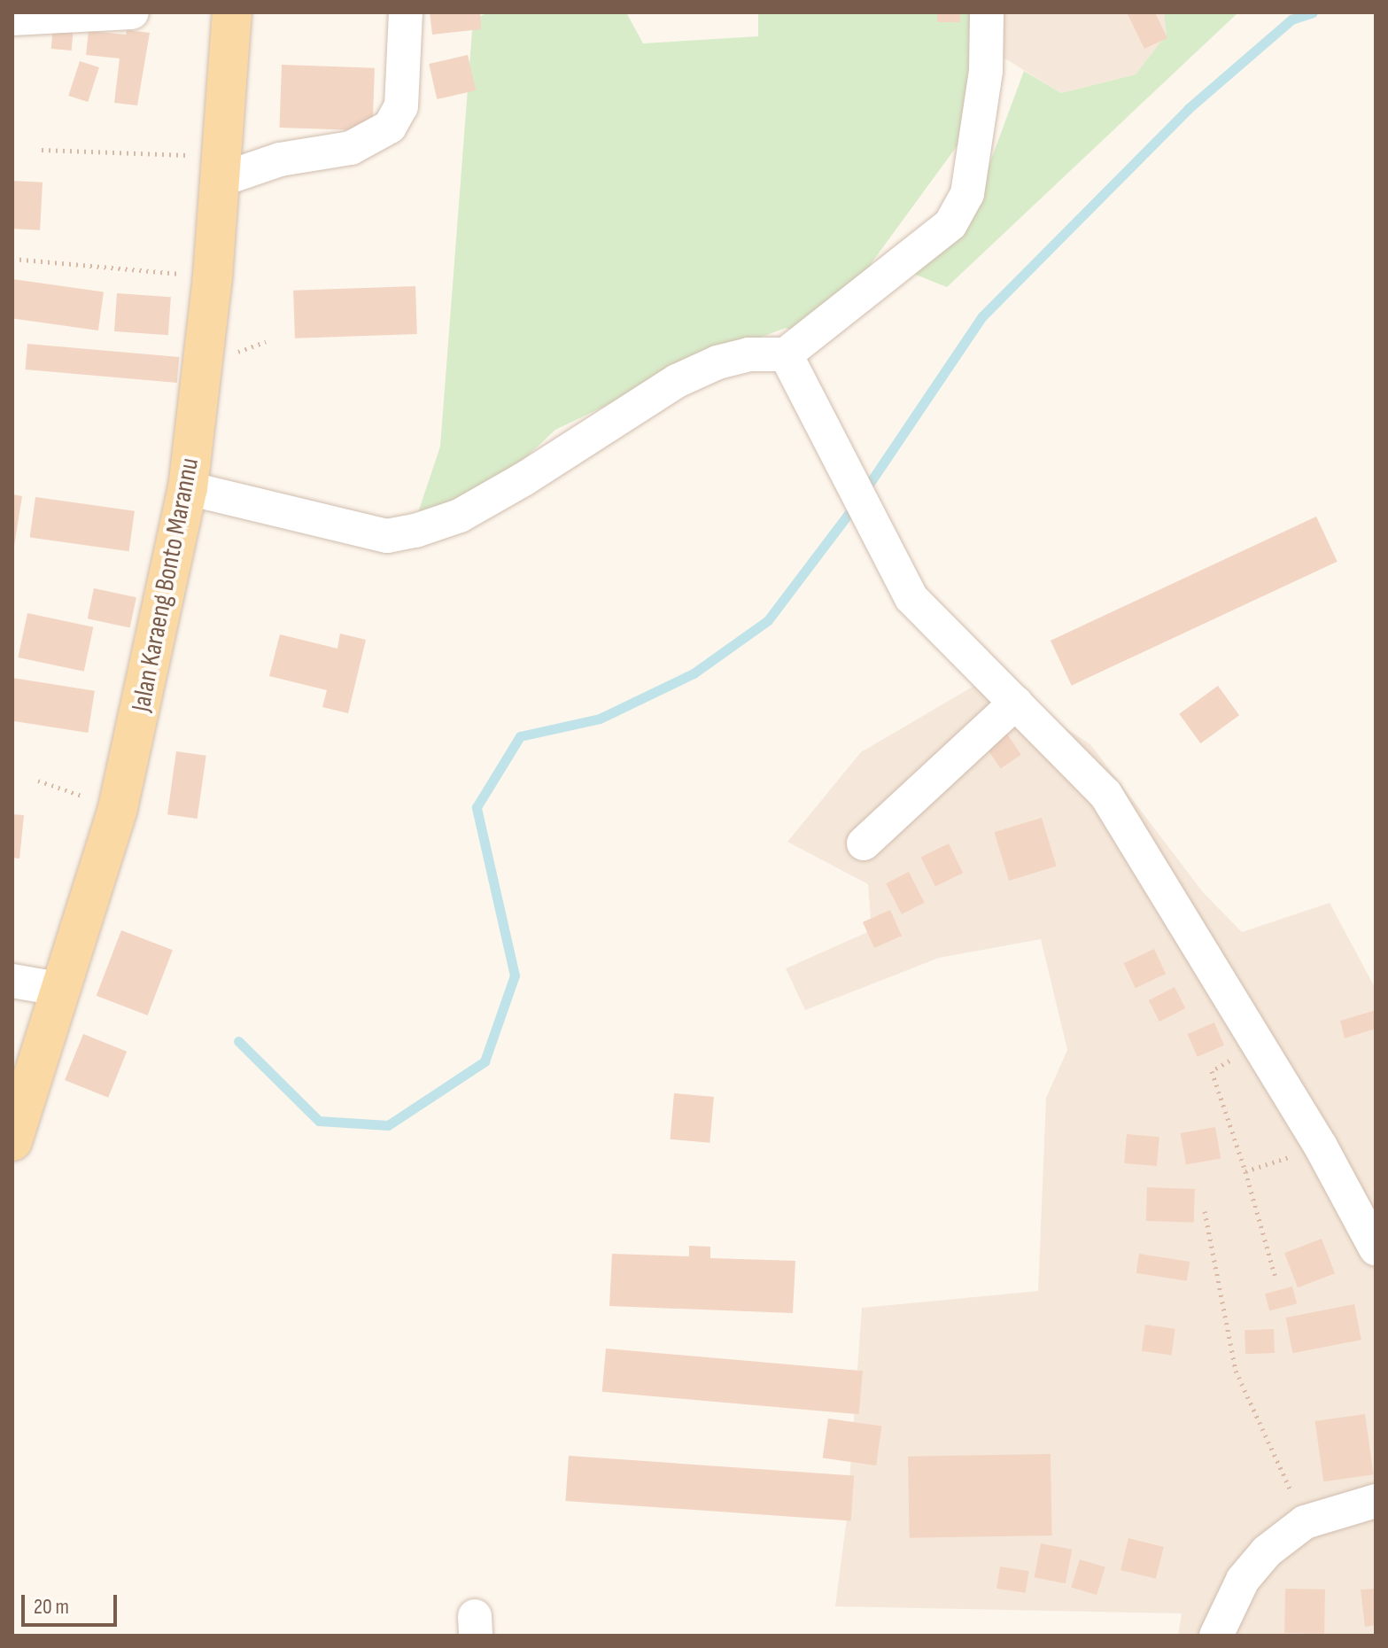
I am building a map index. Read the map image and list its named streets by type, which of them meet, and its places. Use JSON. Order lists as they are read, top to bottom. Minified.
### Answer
{"streets":{"main road":["Jalan Karaeng Bonto Marannu"]},"scale_bar":"20 m"}
